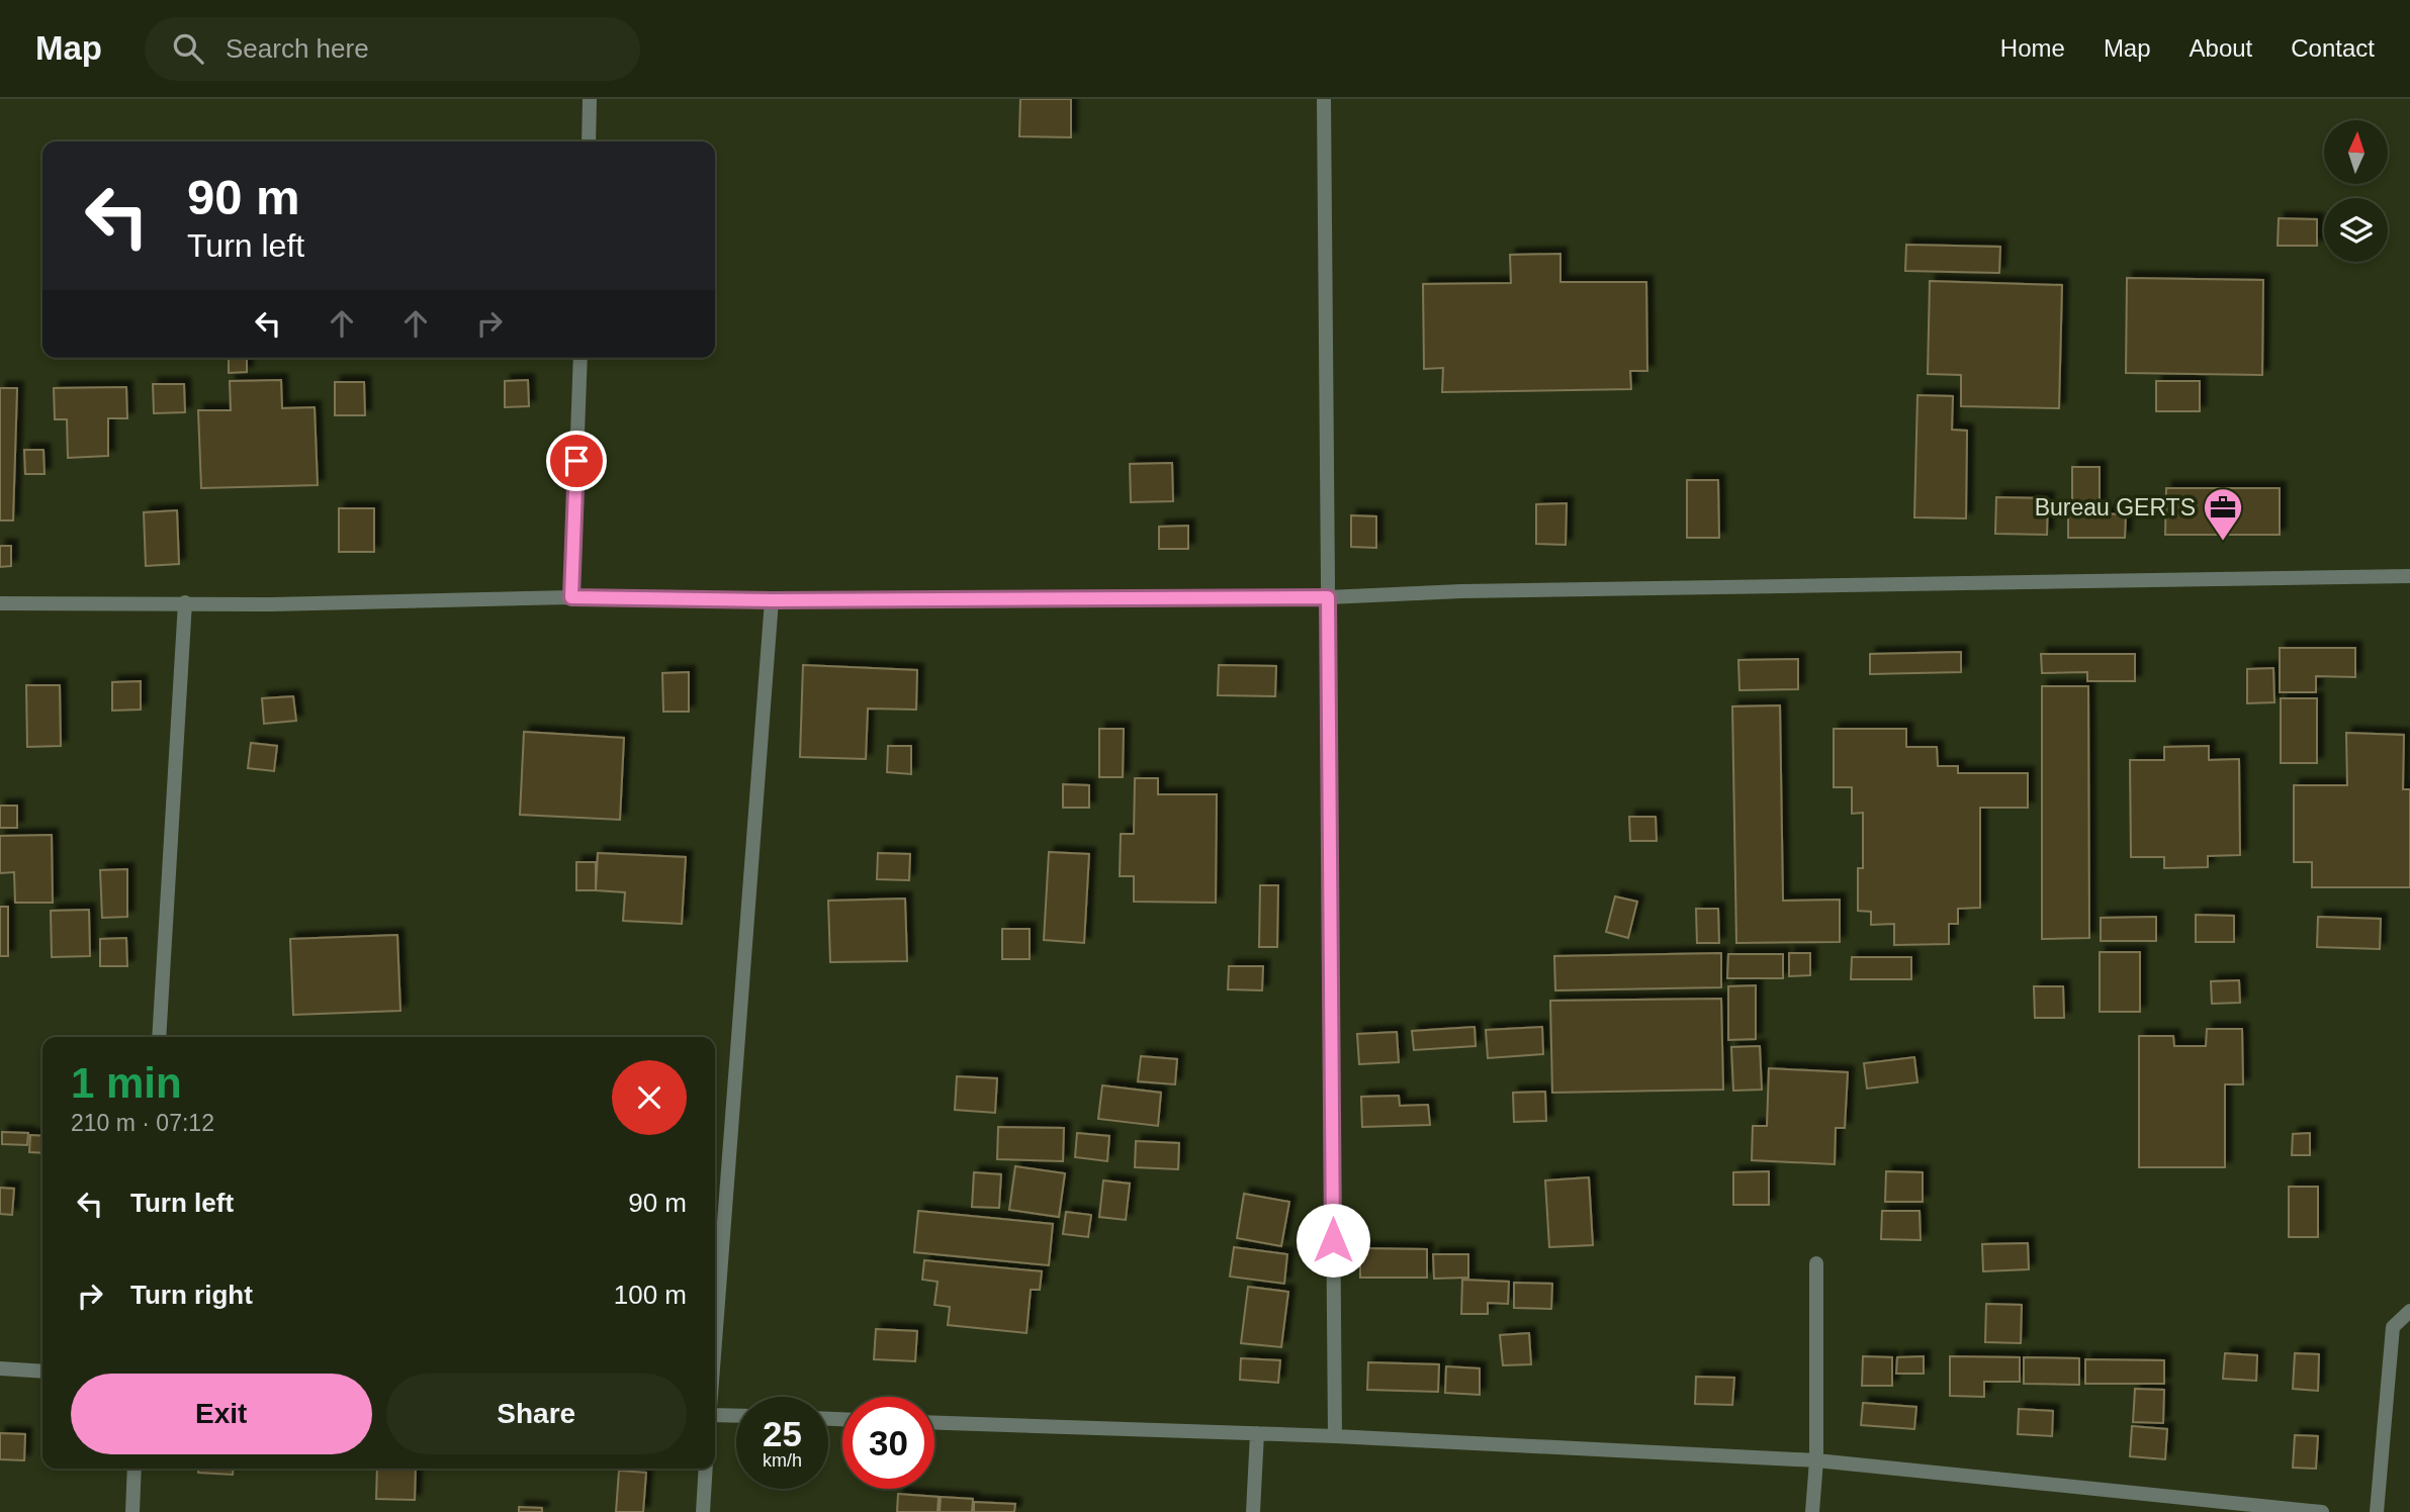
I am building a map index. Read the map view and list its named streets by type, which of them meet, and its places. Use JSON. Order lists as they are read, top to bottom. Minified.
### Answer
{"places":{"office":["Bureau GERTS"]},"north":"top","page":{"header":"Map","search":"Search here","nav":["Home","Map","About","Contact"],"turn":["90 m","Turn left"],"heading":["1 min","210 m · 07:12"],"list":[{"name":"Turn left","value":"90 m"},{"name":"Turn right","value":"100 m"}],"buttons":["Exit","Share"],"speed":"25 km/h","limit":"30"}}
